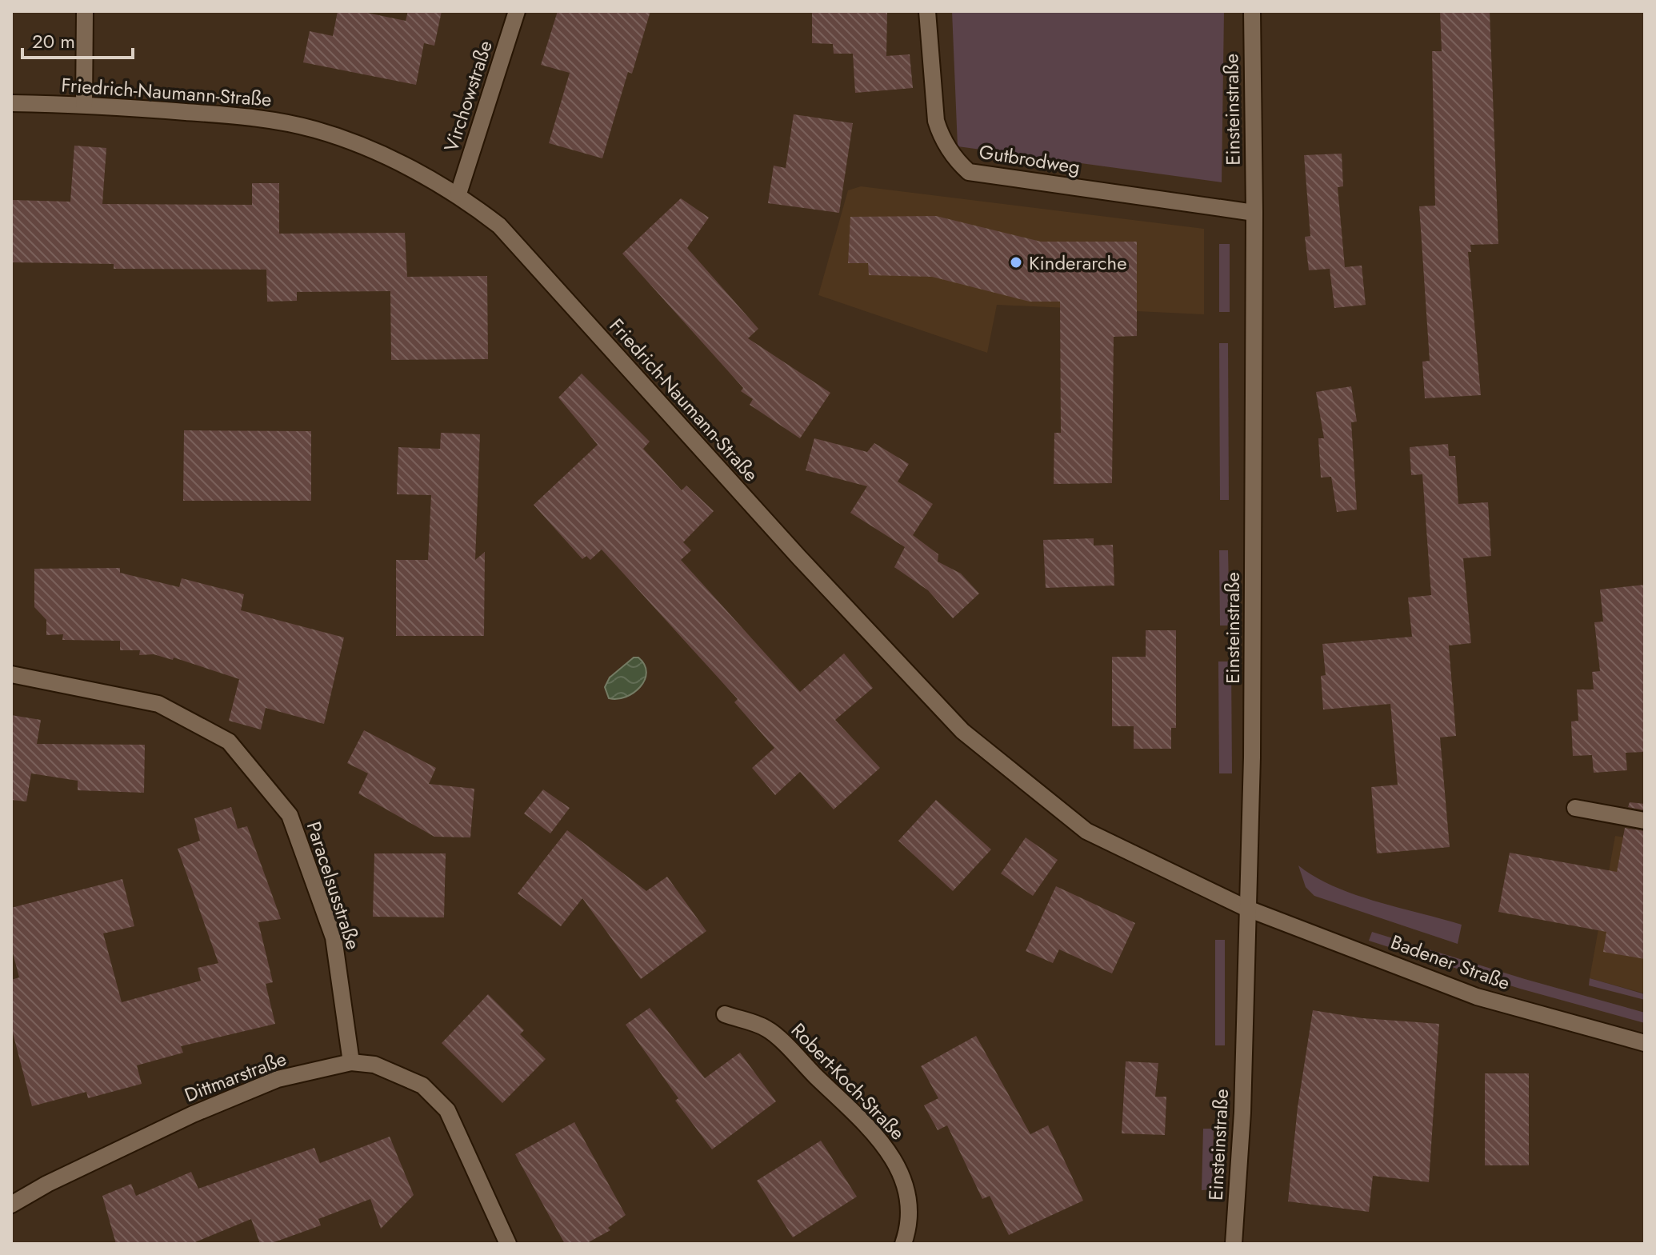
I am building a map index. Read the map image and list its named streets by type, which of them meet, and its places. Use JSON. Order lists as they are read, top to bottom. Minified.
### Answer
{"streets":{"street":["Friedrich-Naumann-Straße","Virchowstraße","Einsteinstraße","Gutbrodweg","Paracelsusstraße","Badener Straße","Dittmarstraße","Robert-Koch-Straße"]},"crossings":[["Friedrich-Naumann-Straße","Virchowstraße"],["Friedrich-Naumann-Straße","Einsteinstraße"],["Friedrich-Naumann-Straße","Badener Straße"],["Einsteinstraße","Gutbrodweg"],["Einsteinstraße","Badener Straße"],["Paracelsusstraße","Dittmarstraße"]],"places":["Kinderarche"],"scale_bar":"20 m"}
